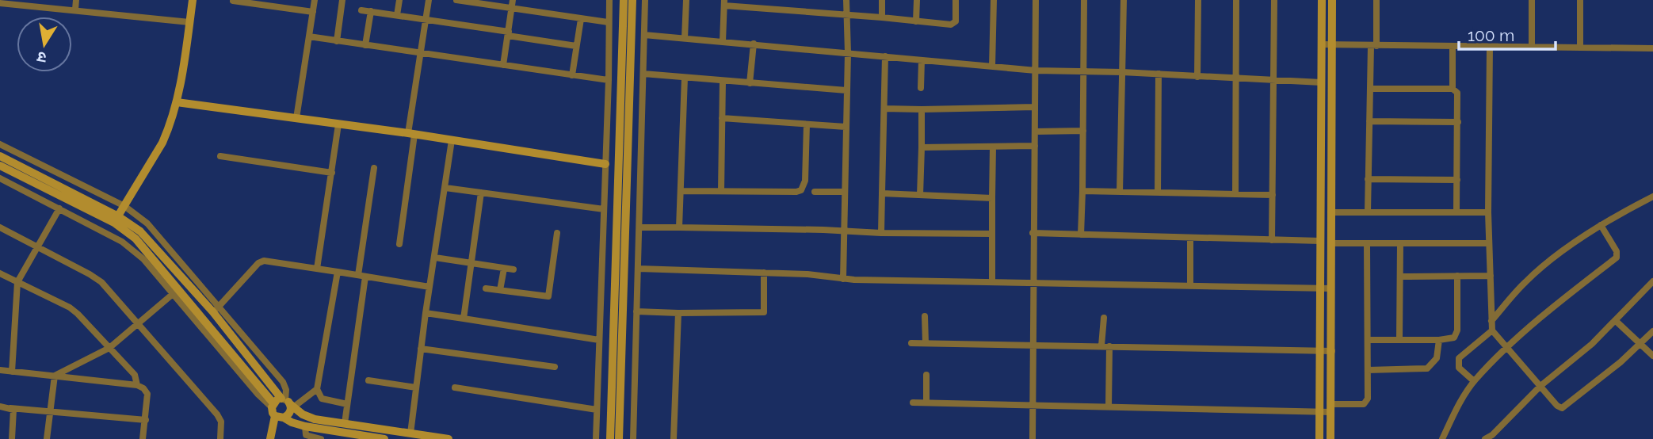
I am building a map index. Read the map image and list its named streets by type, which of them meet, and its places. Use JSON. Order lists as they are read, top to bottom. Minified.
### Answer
{"scale_bar":"100 m","north":"bottom"}
